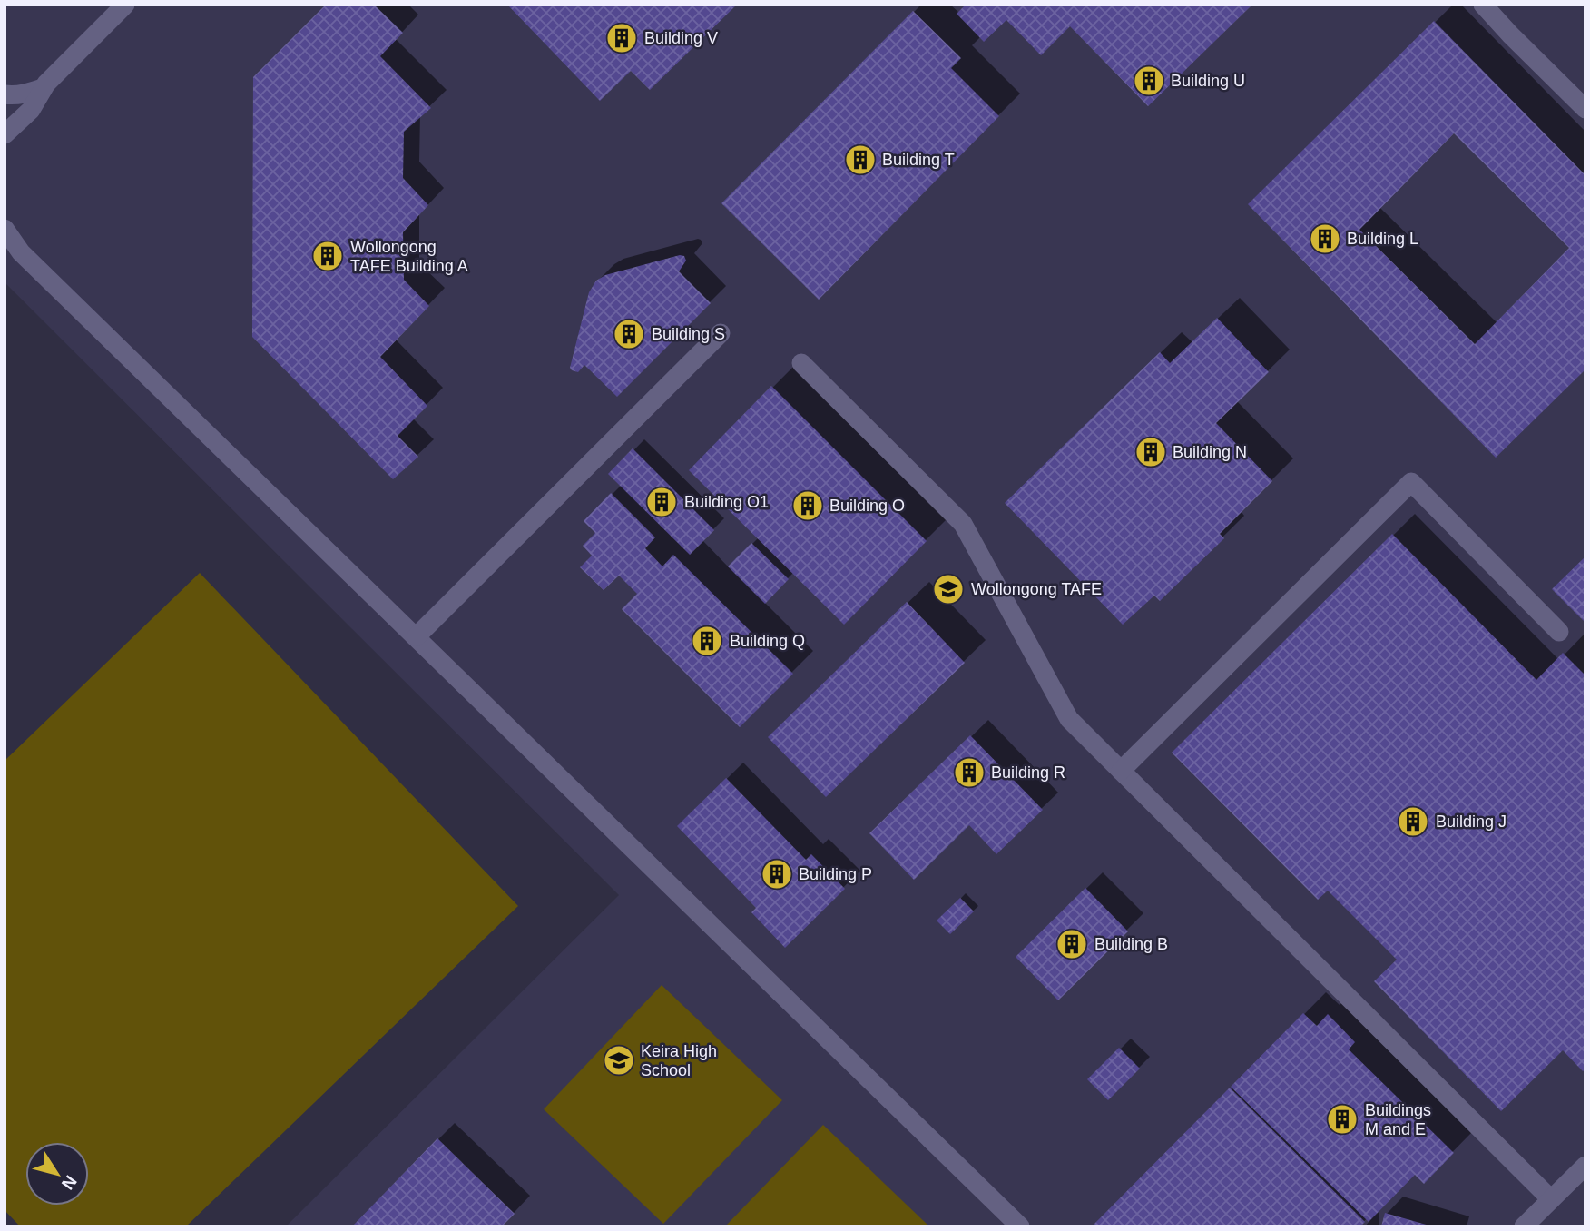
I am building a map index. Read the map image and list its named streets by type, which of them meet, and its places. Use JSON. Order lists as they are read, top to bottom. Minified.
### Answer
{"places":{"building":["Building V","Building U","Building T","Building L","Wollongong TAFE Building A","Building S","Building N","Building O1","Building O","Building Q","Building R","Building J","Building P","Building B","Buildings M and E"],"school or university":["Wollongong TAFE","Keira High School"]},"north":"bottom right"}
